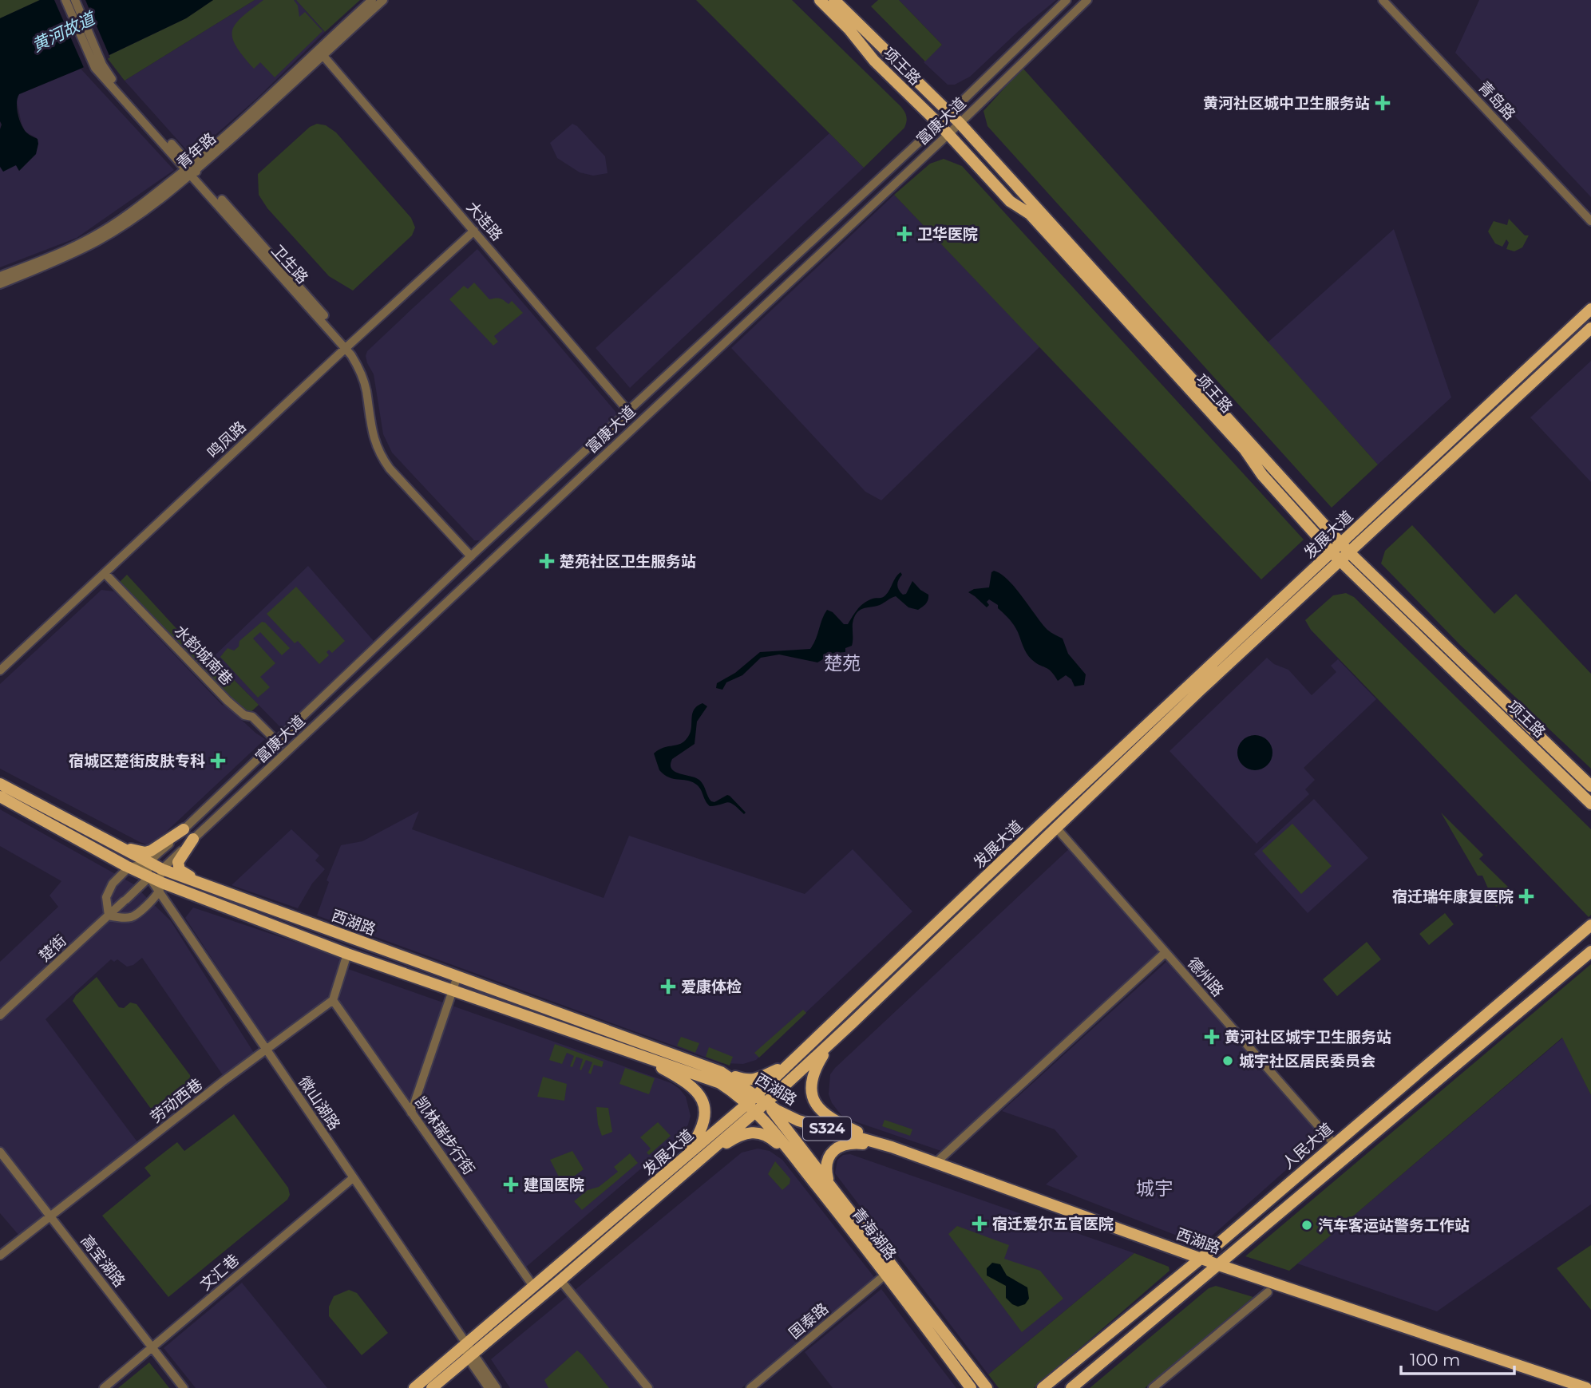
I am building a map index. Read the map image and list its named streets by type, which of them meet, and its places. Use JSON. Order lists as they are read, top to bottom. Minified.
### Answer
{"streets":{"main road":["项王路","发展大道","西湖路","S324","人民大道","青海湖路"],"street":["青岛路","富康大道","青年路","大连路","卫生路","鸣凤路","水韵城南巷","楚街","德州路","劳动西巷","微山湖路","凯林瑞步行街","高宝湖路","文汇巷","国泰路"]},"crossings":[["项王路","富康大道"],["项王路","发展大道"],["富康大道","大连路"],["富康大道","卫生路"],["富康大道","水韵城南巷"],["富康大道","西湖路"],["青年路","大连路"],["青年路","卫生路"],["大连路","鸣凤路"],["卫生路","鸣凤路"],["鸣凤路","水韵城南巷"],["发展大道","西湖路"],["发展大道","德州路"],["发展大道","微山湖路"],["发展大道","凯林瑞步行街"],["发展大道","青海湖路"],["西湖路","楚街"],["西湖路","微山湖路"],["西湖路","人民大道"],["西湖路","青海湖路"],["德州路","人民大道"],["劳动西巷","微山湖路"],["劳动西巷","凯林瑞步行街"],["劳动西巷","高宝湖路"],["微山湖路","文汇巷"],["青海湖路","国泰路"],["高宝湖路","文汇巷"]],"districts":["楚苑","城宇"],"water":["黄河故道"],"places":{"health":["黄河社区城中卫生服务站","卫华医院","楚苑社区卫生服务站","宿城区楚街皮肤专科","宿迁瑞年康复医院","爱康体检","黄河社区城宇卫生服务站","建国医院","宿迁爱尔五官医院"],"other":["城宇社区居民委员会","汽车客运站警务工作站"]},"scale_bar":"100 m"}
